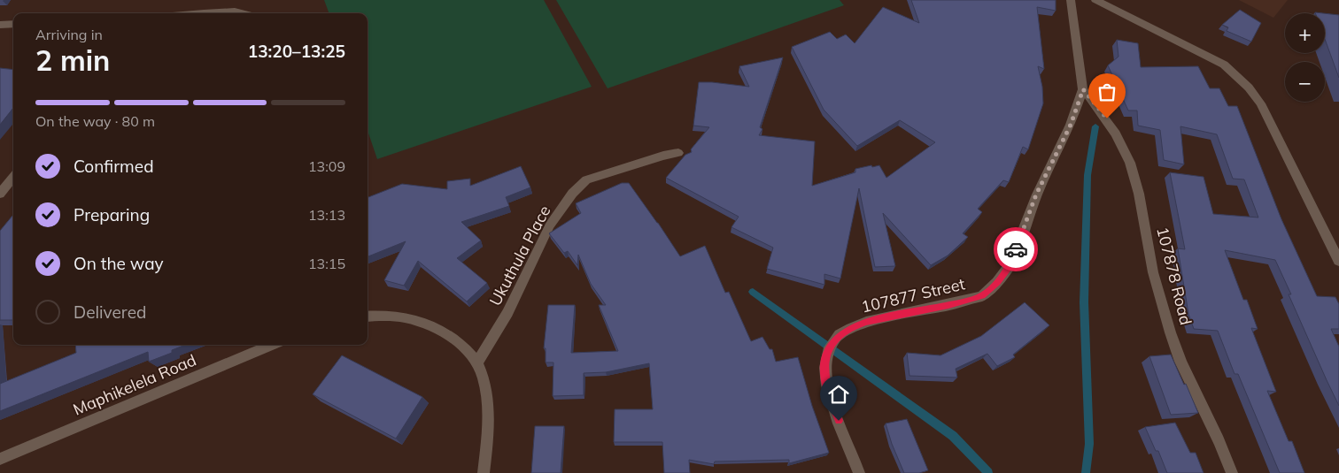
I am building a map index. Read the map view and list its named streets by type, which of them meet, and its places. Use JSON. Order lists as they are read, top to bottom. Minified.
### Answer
{"streets":{"street":["Ukuthula Place","107878 Road","107877 Street","Maphikelela Road"]},"crossings":[["107878 Road","107877 Street"]],"page":{"map_buttons":["+","−"],"heading":["2 min","Arriving in","13:20–13:25"],"bar":"On the way · 80 m","list":[["Confirmed","13:09"],["Preparing","13:13"],["On the way","13:15"],"Delivered"]}}
